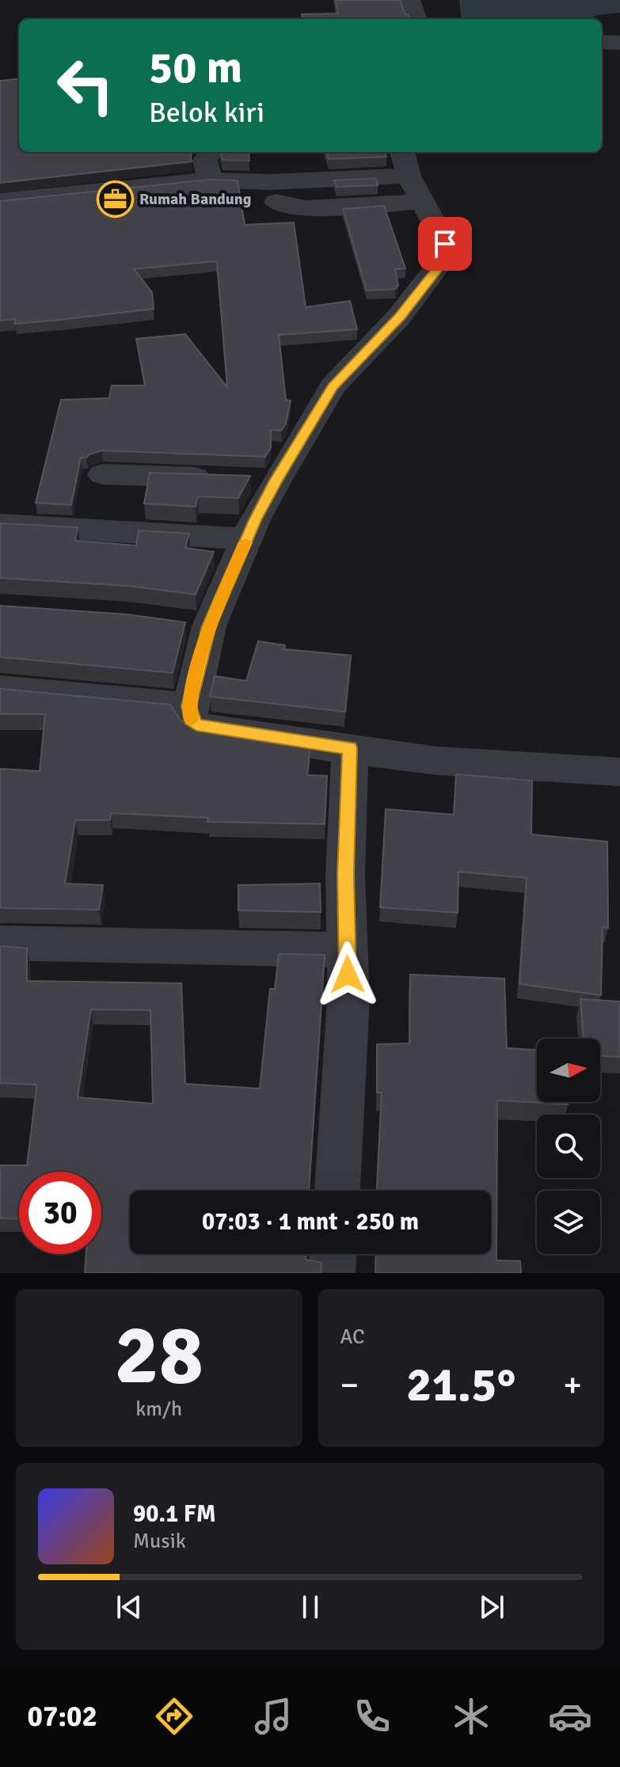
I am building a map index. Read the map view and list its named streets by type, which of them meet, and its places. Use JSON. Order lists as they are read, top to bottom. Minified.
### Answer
{"places":{"office":["Rumah Bandung"]},"north":"right","page":{"turn":["50 m","Belok kiri"],"limit":"30","trip":"07:03 · 1 mnt · 250 m","tile":[["28","km/h"],"AC"],"heat":["−","21.5°","+"],"song":["90.1 FM","Musik"],"tabs":"07:02"}}
